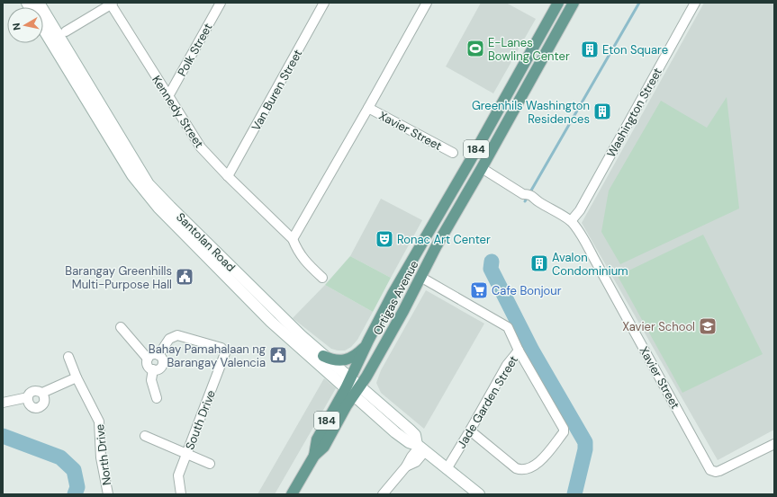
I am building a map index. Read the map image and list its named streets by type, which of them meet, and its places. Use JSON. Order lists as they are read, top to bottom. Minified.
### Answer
{"streets":{"main road":["184","Santolan Road","Ortigas Avenue"],"street":["Polk Street","Van Buren Street","Kennedy Street","Washington Street","Xavier Street","Jade Garden Street","South Drive","North Drive"]},"crossings":[["Polk Street","Kennedy Street"],["Van Buren Street","Kennedy Street"],["Washington Street","Xavier Street"],["Xavier Street","Ortigas Avenue"],["184","Santolan Road"],["184","Ortigas Avenue"],["Santolan Road","Ortigas Avenue"],["Santolan Road","Jade Garden Street"],["Ortigas Avenue","Jade Garden Street"]],"places":{"sports":["E-Lanes Bowling Center"],"building":["Eton Square","Greenhils Washington Residences","Avalon Condominium"],"theatre":["Ronac Art Center"],"public building":["Barangay Greenhills Multi-Purpose Hall","Bahay Pamahalaan ng Barangay Valencia"],"supermarket":["Cafe Bonjour"],"school or university":["Xavier School"]},"north":"left"}
